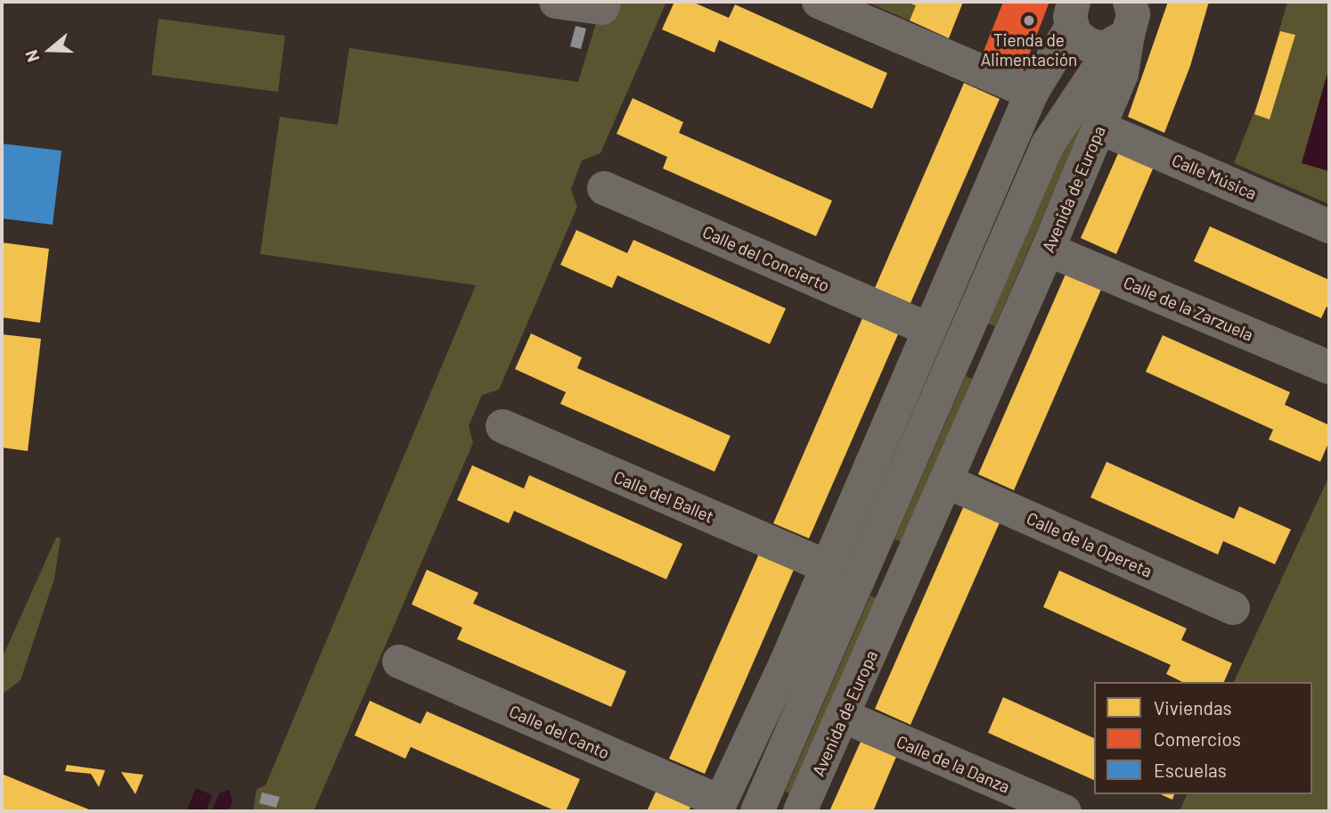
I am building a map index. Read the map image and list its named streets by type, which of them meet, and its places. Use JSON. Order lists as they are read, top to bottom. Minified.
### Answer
{"streets":{"street":["Calle Música","Avenida de Europa","Calle del Concierto","Calle de la Zarzuela","Calle del Ballet","Calle de la Opereta","Calle del Canto","Calle de la Danza"]},"crossings":[["Calle Música","Avenida de Europa"],["Avenida de Europa","Calle de la Zarzuela"],["Avenida de Europa","Calle de la Opereta"],["Avenida de Europa","Calle de la Danza"]],"places":["Tienda de Alimentación"],"legend":["Viviendas","Comercios","Escuelas"],"north":"left"}
